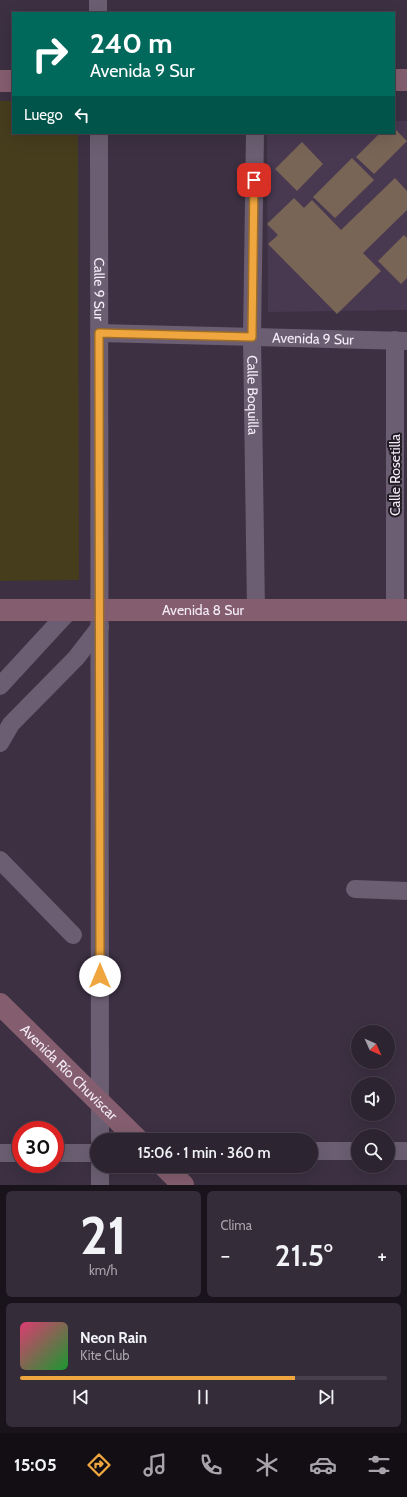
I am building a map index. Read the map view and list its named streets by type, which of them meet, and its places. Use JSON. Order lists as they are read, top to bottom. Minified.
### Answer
{"streets":{"main road":["Avenida 8 Sur","Avenida Río Chuviscar"],"street":["Calle 9 Sur","Avenida 9 Sur","Calle Boquilla","Calle Rosetilla"]},"crossings":[["Calle 9 Sur","Avenida 9 Sur"],["Calle 9 Sur","Avenida 8 Sur"],["Calle 9 Sur","Avenida Río Chuviscar"],["Avenida 9 Sur","Calle Boquilla"],["Avenida 9 Sur","Calle Rosetilla"],["Calle Boquilla","Avenida 8 Sur"],["Calle Rosetilla","Avenida 8 Sur"]],"north":"bottom right","page":{"turn":["240 m","Avenida 9 Sur"],"then":"Luego","limit":"30","trip":"15:06 · 1 min · 360 m","tile":[["21","km/h"],"Clima"],"heat":["−","21.5°","+"],"song":["Neon Rain","Kite Club"],"tabs":"15:05"}}
